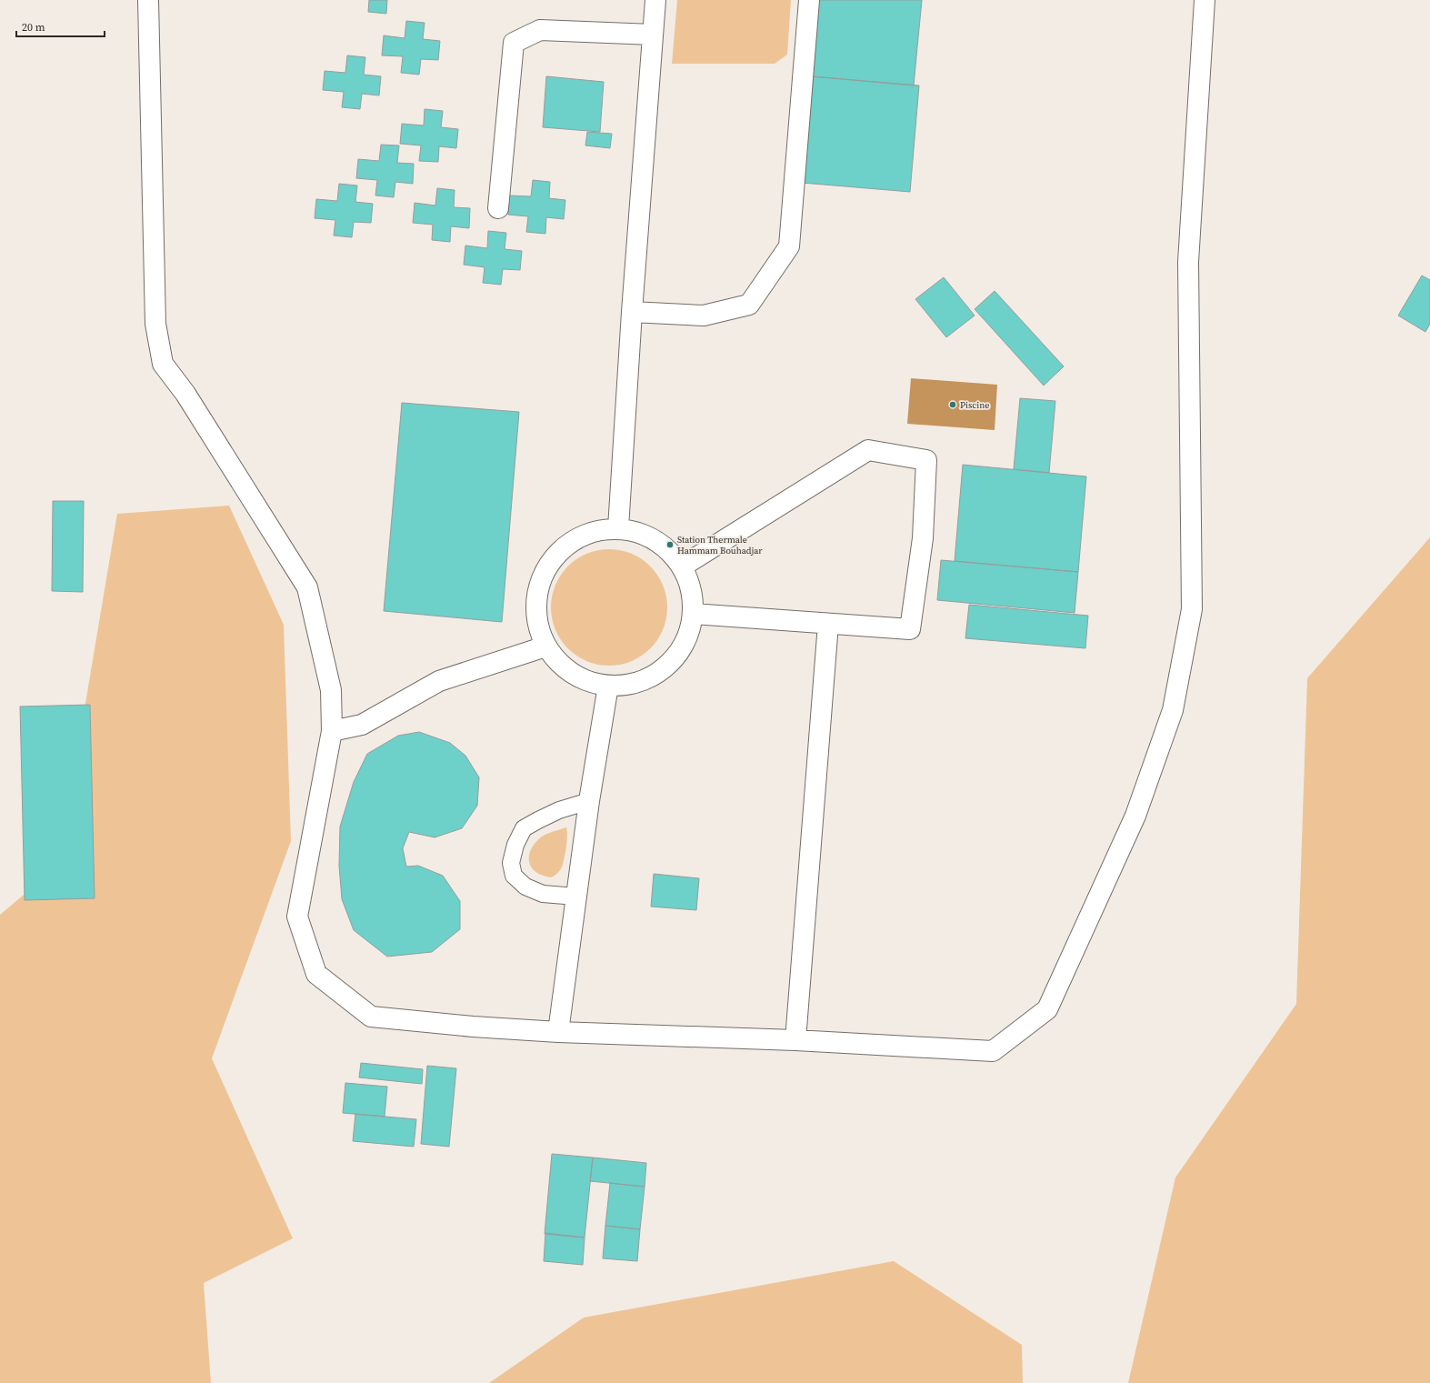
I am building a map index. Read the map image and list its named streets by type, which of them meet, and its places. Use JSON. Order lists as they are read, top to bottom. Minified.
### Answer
{"places":["Piscine","Station Thermale Hammam Bouhadjar"],"scale_bar":"20 m"}
